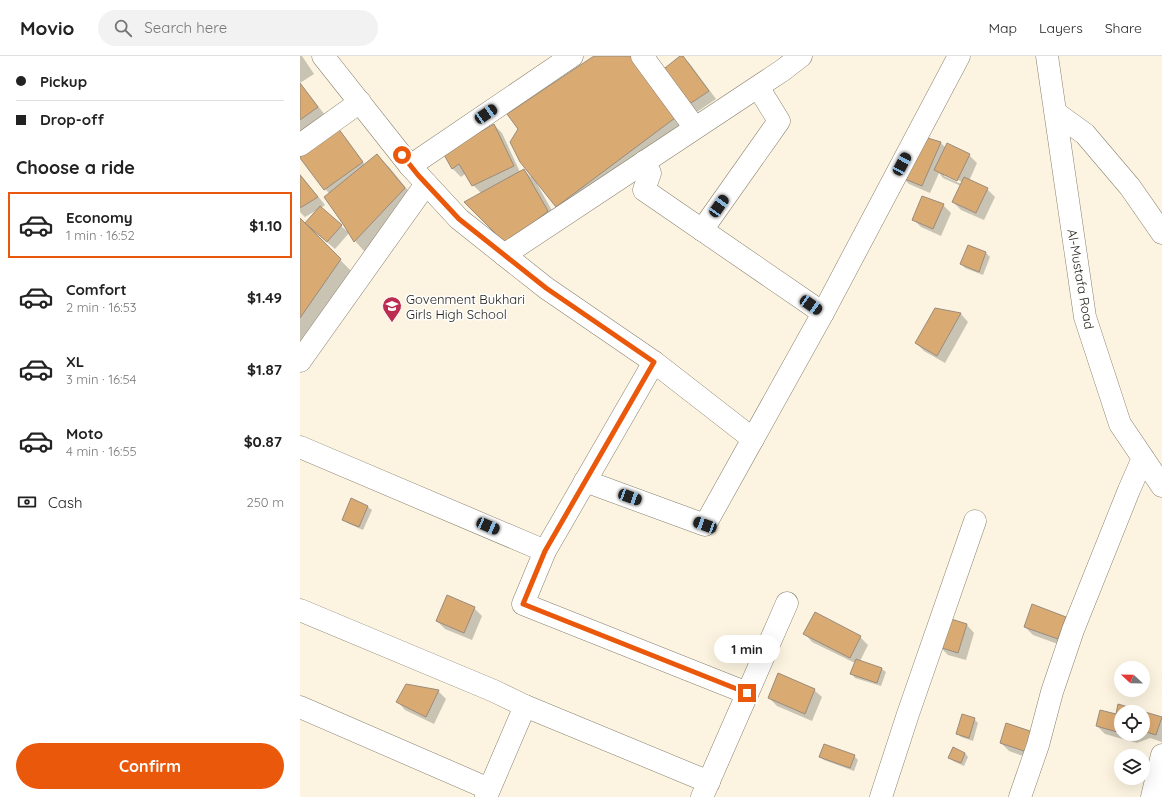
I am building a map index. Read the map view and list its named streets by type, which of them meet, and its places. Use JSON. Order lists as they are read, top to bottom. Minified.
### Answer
{"streets":{"street":["Al-Mustafa Road"]},"places":{"school or university":["Govenment Bukhari Girls High School"]},"north":"left","page":{"header":"Movio","search":"Search here","nav":["Map","Layers","Share"],"banner":["Pickup","Drop-off"],"heading":"Choose a ride","list":[{"name":"Economy","note":"1 min · 16:52","value":"$1.10"},{"name":"Comfort","note":"2 min · 16:53","value":"$1.49"},{"name":"XL","note":"3 min · 16:54","value":"$1.87"},{"name":"Moto","note":"4 min · 16:55","value":"$0.87"}],"pay":["Cash","250 m"],"bubble":"1 min","buttons":"Confirm"}}
